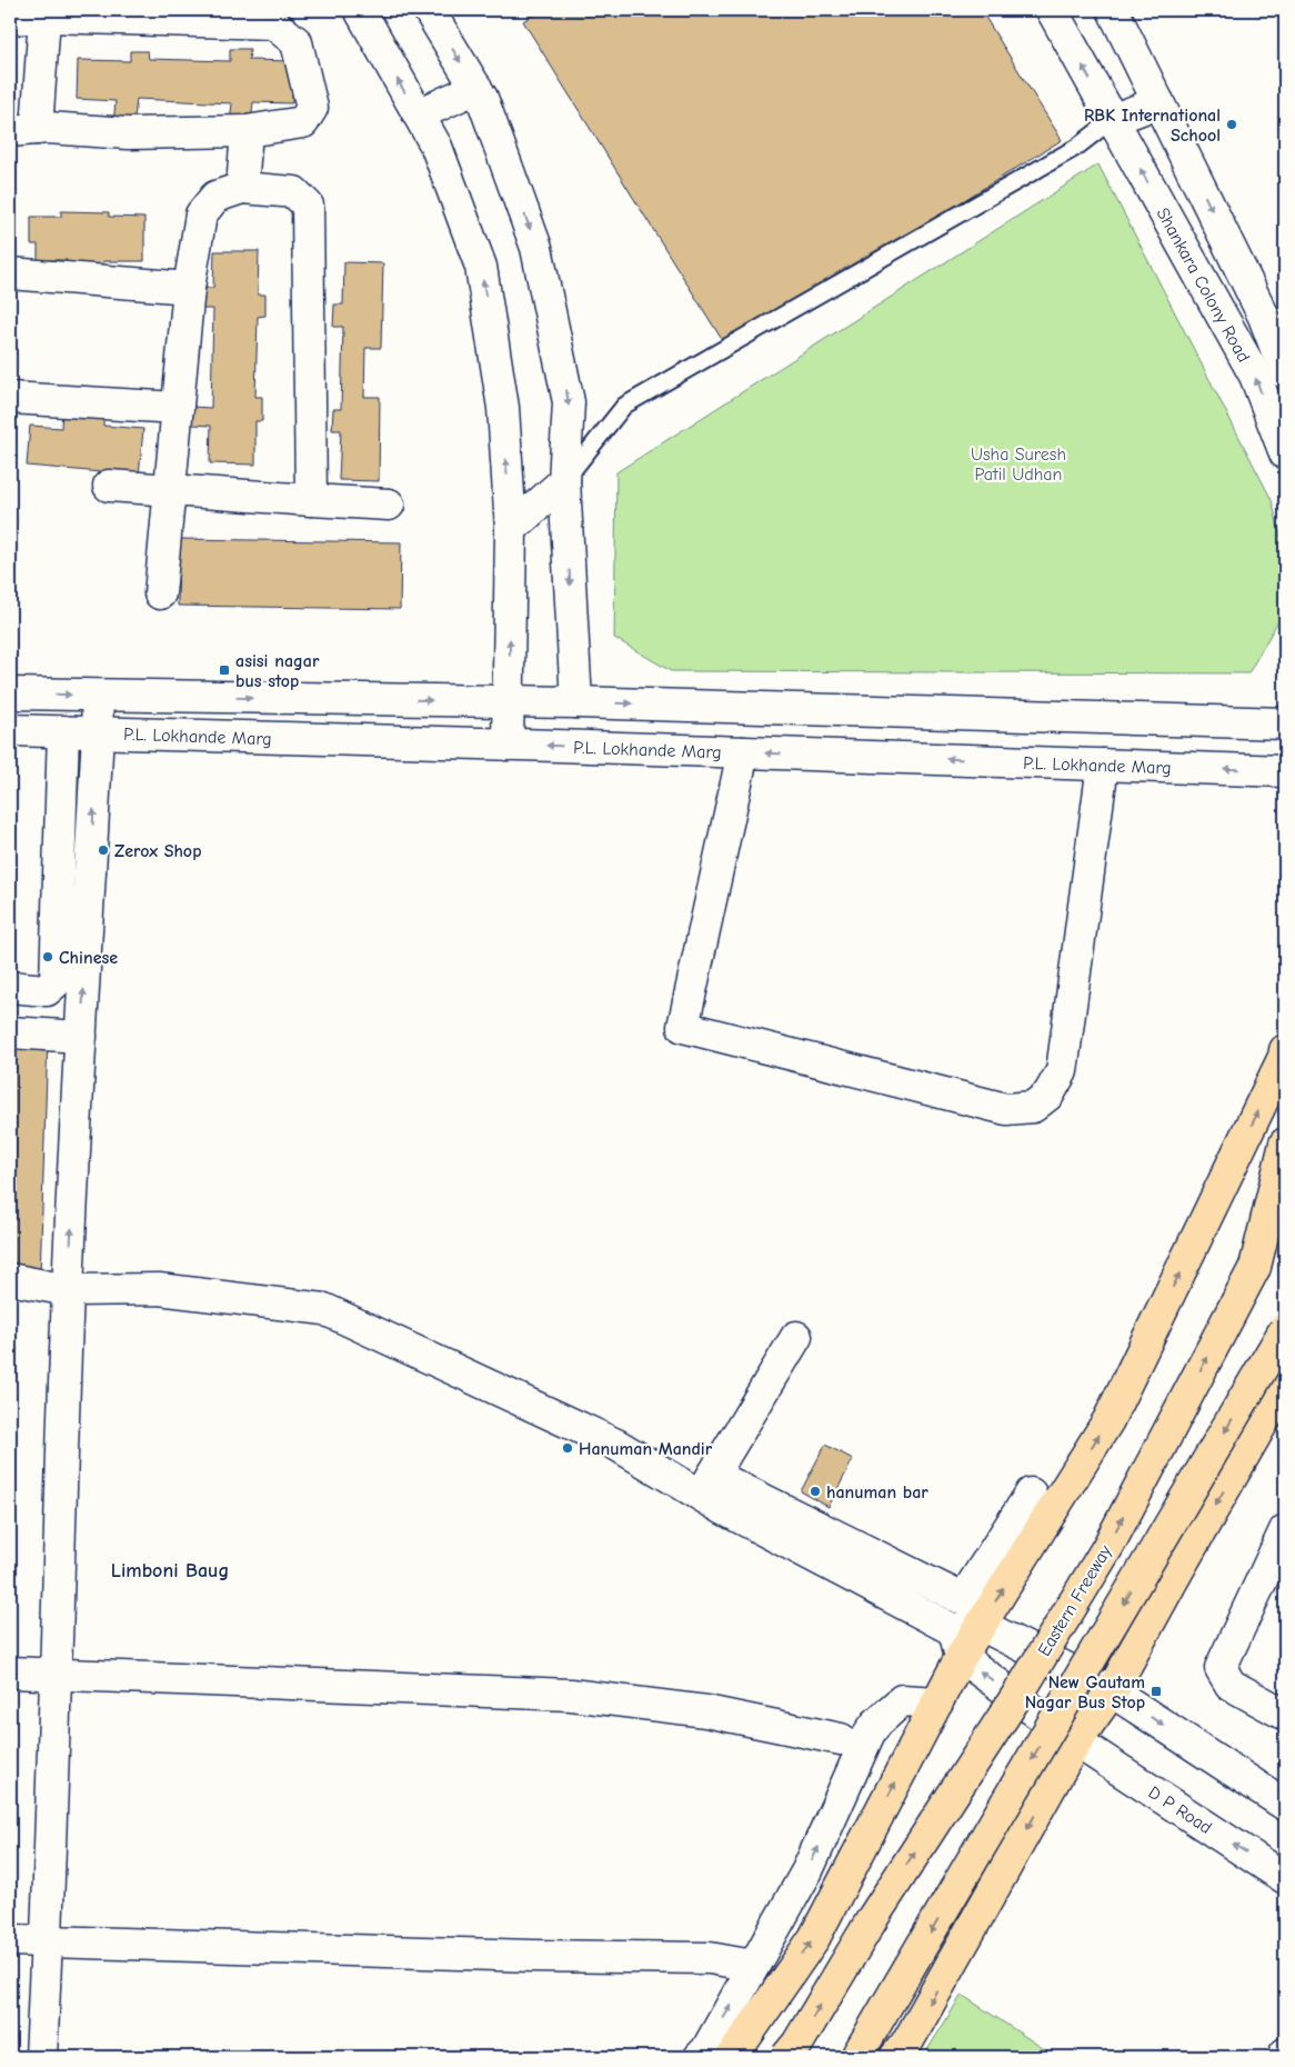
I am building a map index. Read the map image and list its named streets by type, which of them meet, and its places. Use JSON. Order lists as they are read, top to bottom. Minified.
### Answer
{"streets":{"highway":["Eastern Freeway"],"street":["Shankara Colony Road","P.L. Lokhande Marg","D P Road"]},"districts":["Limboni Baug"],"parks":["Usha Suresh Patil Udhan"],"places":{"other":["RBK International School","Zerox Shop","Chinese","Hanuman Mandir","hanuman bar"],"transit":["asisi nagar bus stop","New Gautam Nagar Bus Stop"]}}
